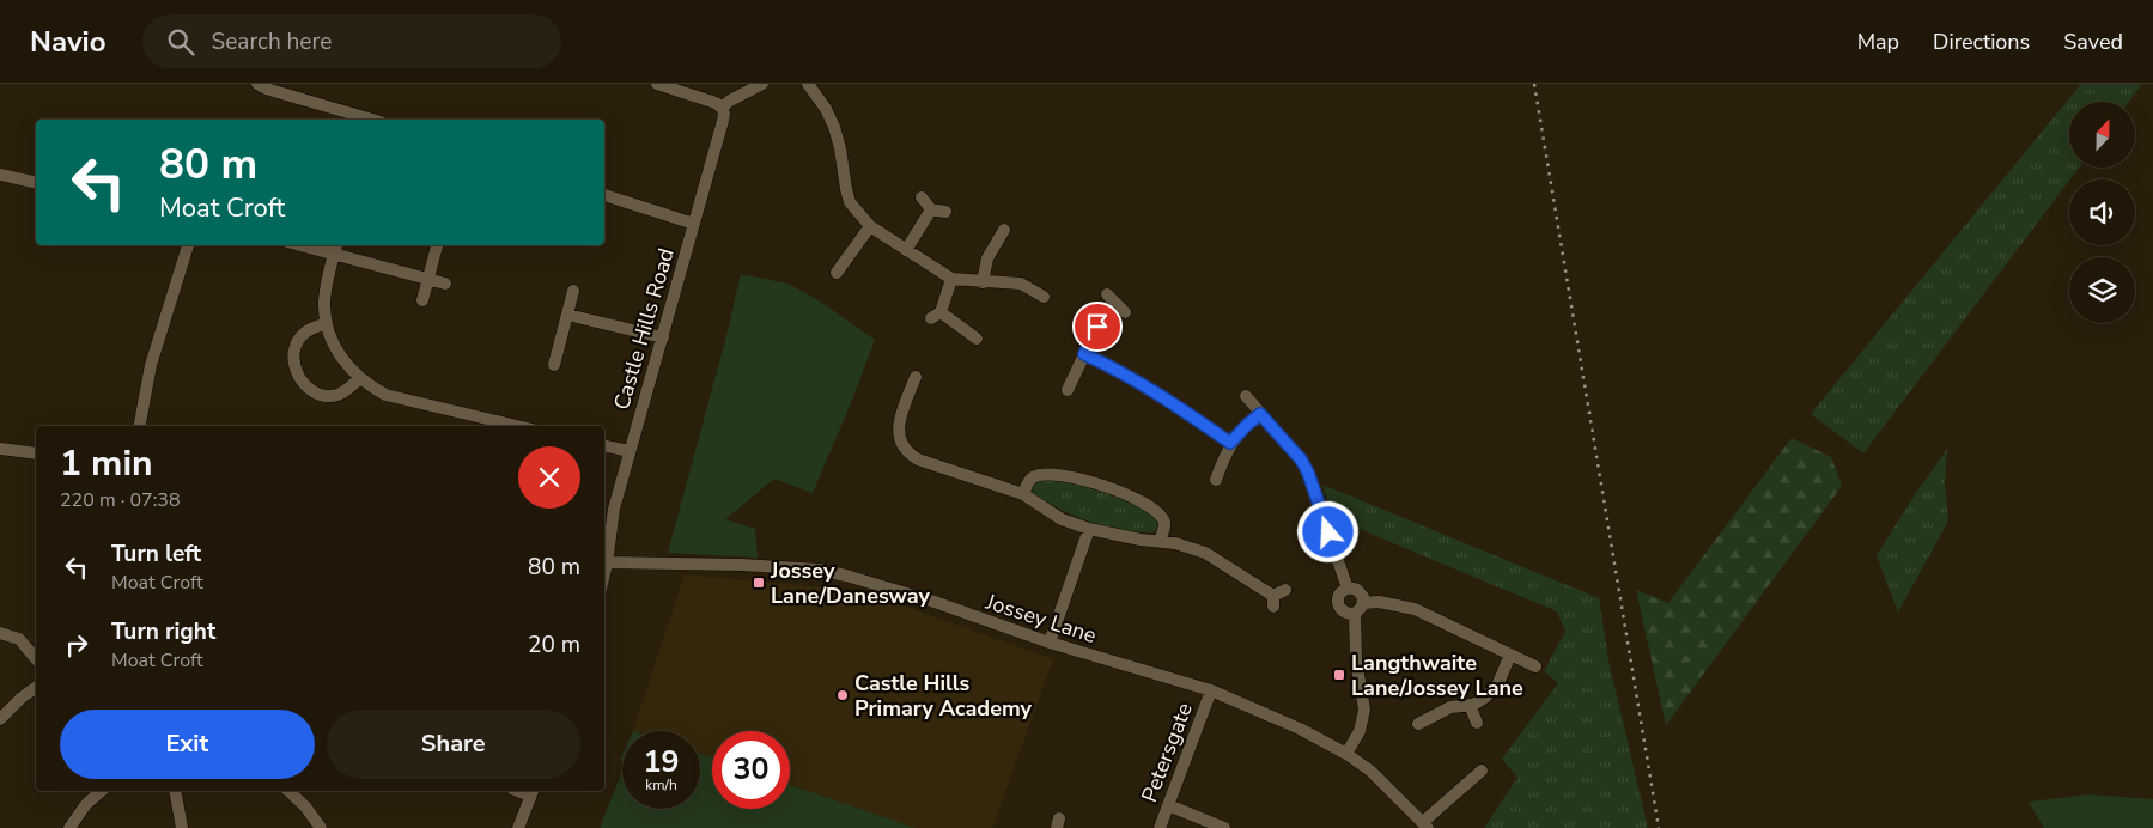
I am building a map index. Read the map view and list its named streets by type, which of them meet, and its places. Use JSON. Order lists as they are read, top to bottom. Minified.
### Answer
{"streets":{"street":["Castle Hills Road","Jossey Lane","Petersgate"]},"crossings":[["Castle Hills Road","Jossey Lane"],["Jossey Lane","Petersgate"]],"places":{"transit":["Jossey Lane/Danesway","Langthwaite Lane/Jossey Lane"],"other":["Castle Hills Primary Academy"]},"north":"top","page":{"header":"Navio","search":"Search here","nav":["Map","Directions","Saved"],"turn":["80 m","Moat Croft"],"heading":["1 min","220 m · 07:38"],"list":[{"name":"Turn left","note":"Moat Croft","value":"80 m"},{"name":"Turn right","note":"Moat Croft","value":"20 m"}],"buttons":["Exit","Share"],"speed":"19 km/h","limit":"30"}}
